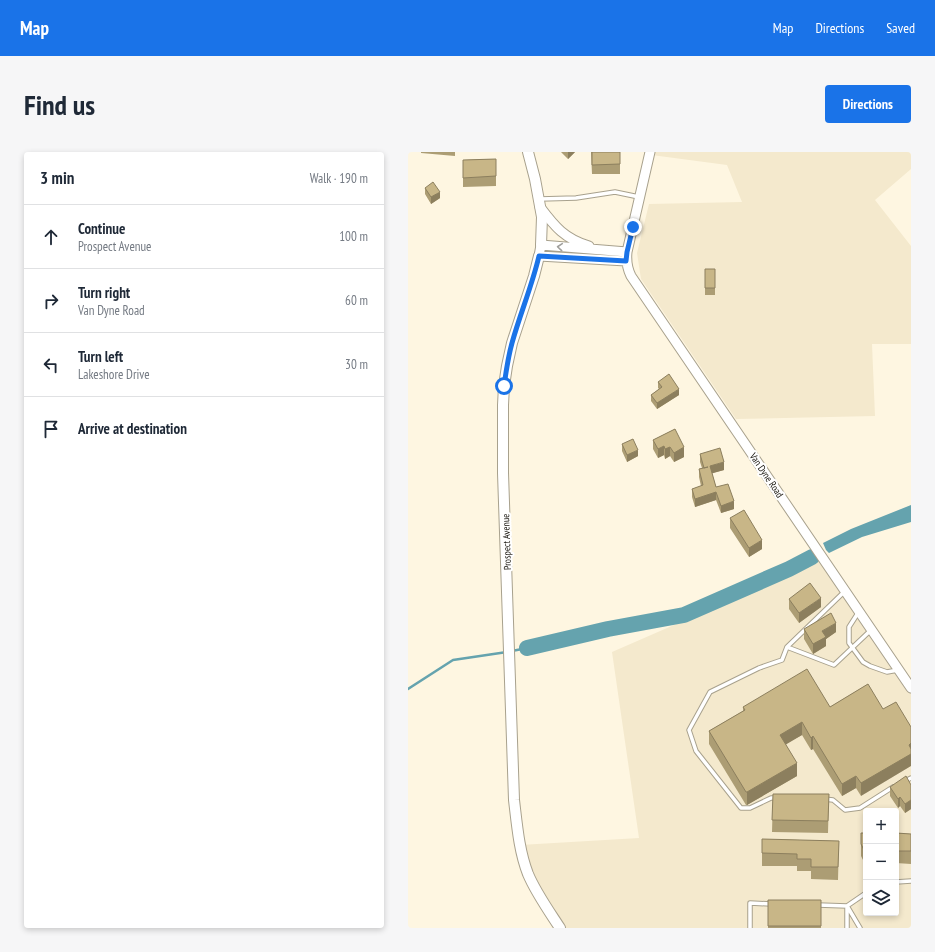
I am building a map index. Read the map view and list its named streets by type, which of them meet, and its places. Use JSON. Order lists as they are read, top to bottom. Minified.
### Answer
{"streets":{"main road":["Prospect Avenue"],"street":["Van Dyne Road"]},"page":{"header":"Map","nav":["Map","Directions","Saved"],"buttons":"Directions","title":"Find us","heading":["3 min","Walk · 190 m"],"list":[["Continue","Prospect Avenue","100 m"],["Turn right","Van Dyne Road","60 m"],["Turn left","Lakeshore Drive","30 m"],"Arrive at destination"],"map_buttons":["+","−"]}}
